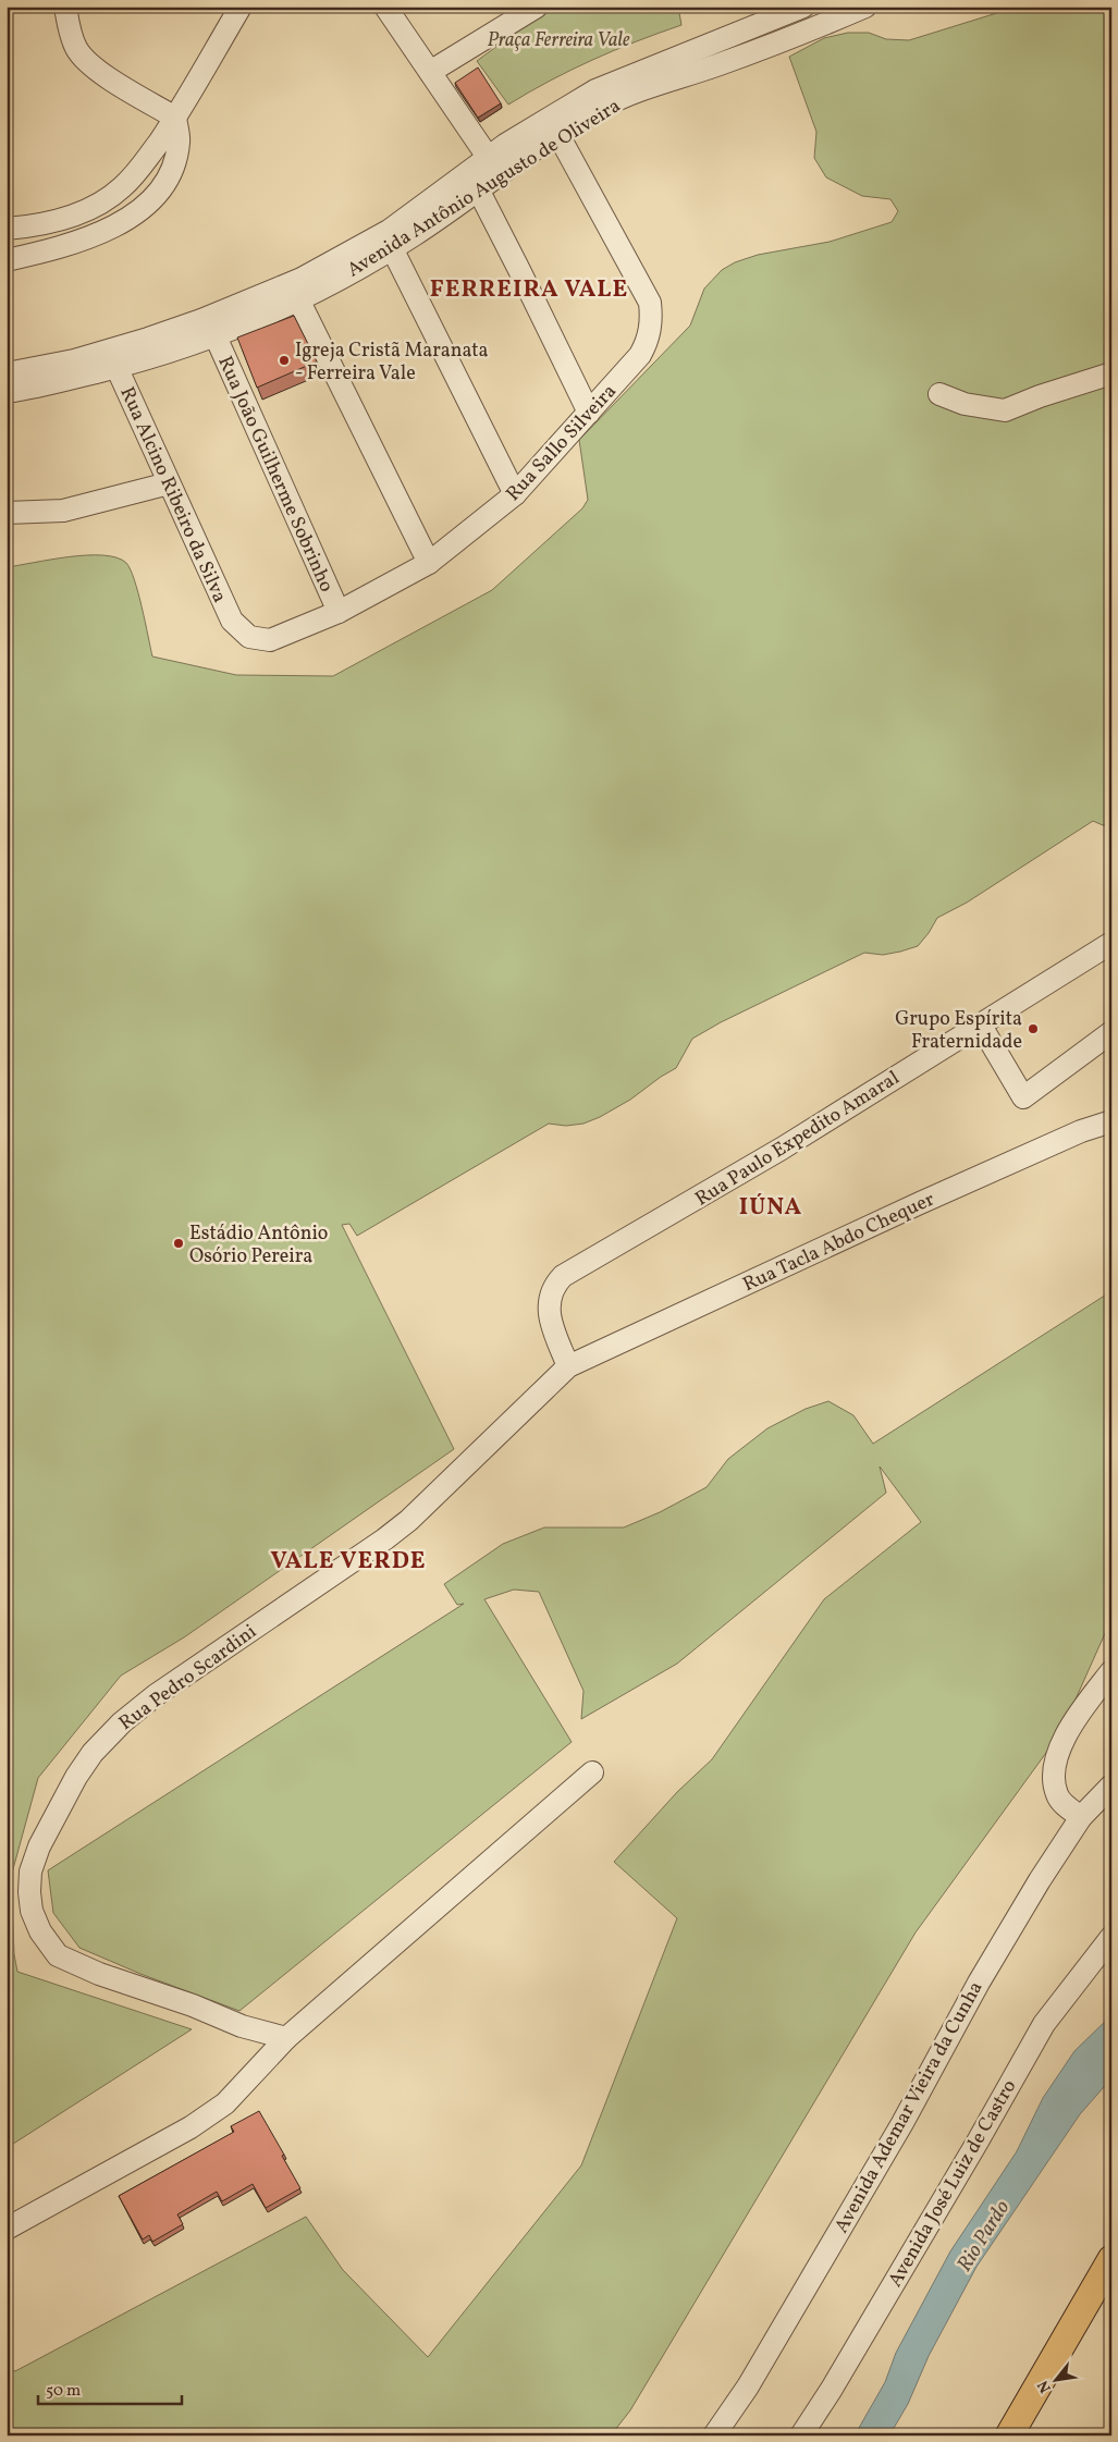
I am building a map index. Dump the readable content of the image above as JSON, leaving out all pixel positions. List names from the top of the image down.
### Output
{
  "streets": {
    "street": [
      "Avenida Antônio Augusto de Oliveira",
      "Rua Sallo Silveira",
      "Rua João Guilherme Sobrinho",
      "Rua Alcino Ribeiro da Silva",
      "Rua Paulo Expedito Amaral",
      "Rua Tacla Abdo Chequer",
      "Rua Pedro Scardini",
      "Avenida Ademar Vieira da Cunha",
      "Avenida José Luiz de Castro"
    ]
  },
  "crossings": [
    ["Avenida Antônio Augusto de Oliveira", "Rua Sallo Silveira"],
    ["Avenida Antônio Augusto de Oliveira", "Rua João Guilherme Sobrinho"],
    ["Avenida Antônio Augusto de Oliveira", "Rua Alcino Ribeiro da Silva"],
    ["Rua Sallo Silveira", "Rua João Guilherme Sobrinho"],
    ["Rua Sallo Silveira", "Rua Alcino Ribeiro da Silva"],
    ["Rua Paulo Expedito Amaral", "Rua Tacla Abdo Chequer"],
    ["Rua Paulo Expedito Amaral", "Rua Pedro Scardini"],
    ["Rua Tacla Abdo Chequer", "Rua Pedro Scardini"]
  ],
  "districts": ["FERREIRA VALE", "IÚNA", "VALE VERDE"],
  "water": ["Rio Pardo"],
  "parks": ["Praça Ferreira Vale"],
  "places": ["Igreja Cristã Maranata - Ferreira Vale", "Grupo Espírita Fraternidade", "Estádio Antônio Osório Pereira"],
  "scale_bar": "50 m",
  "north": "bottom left"
}
